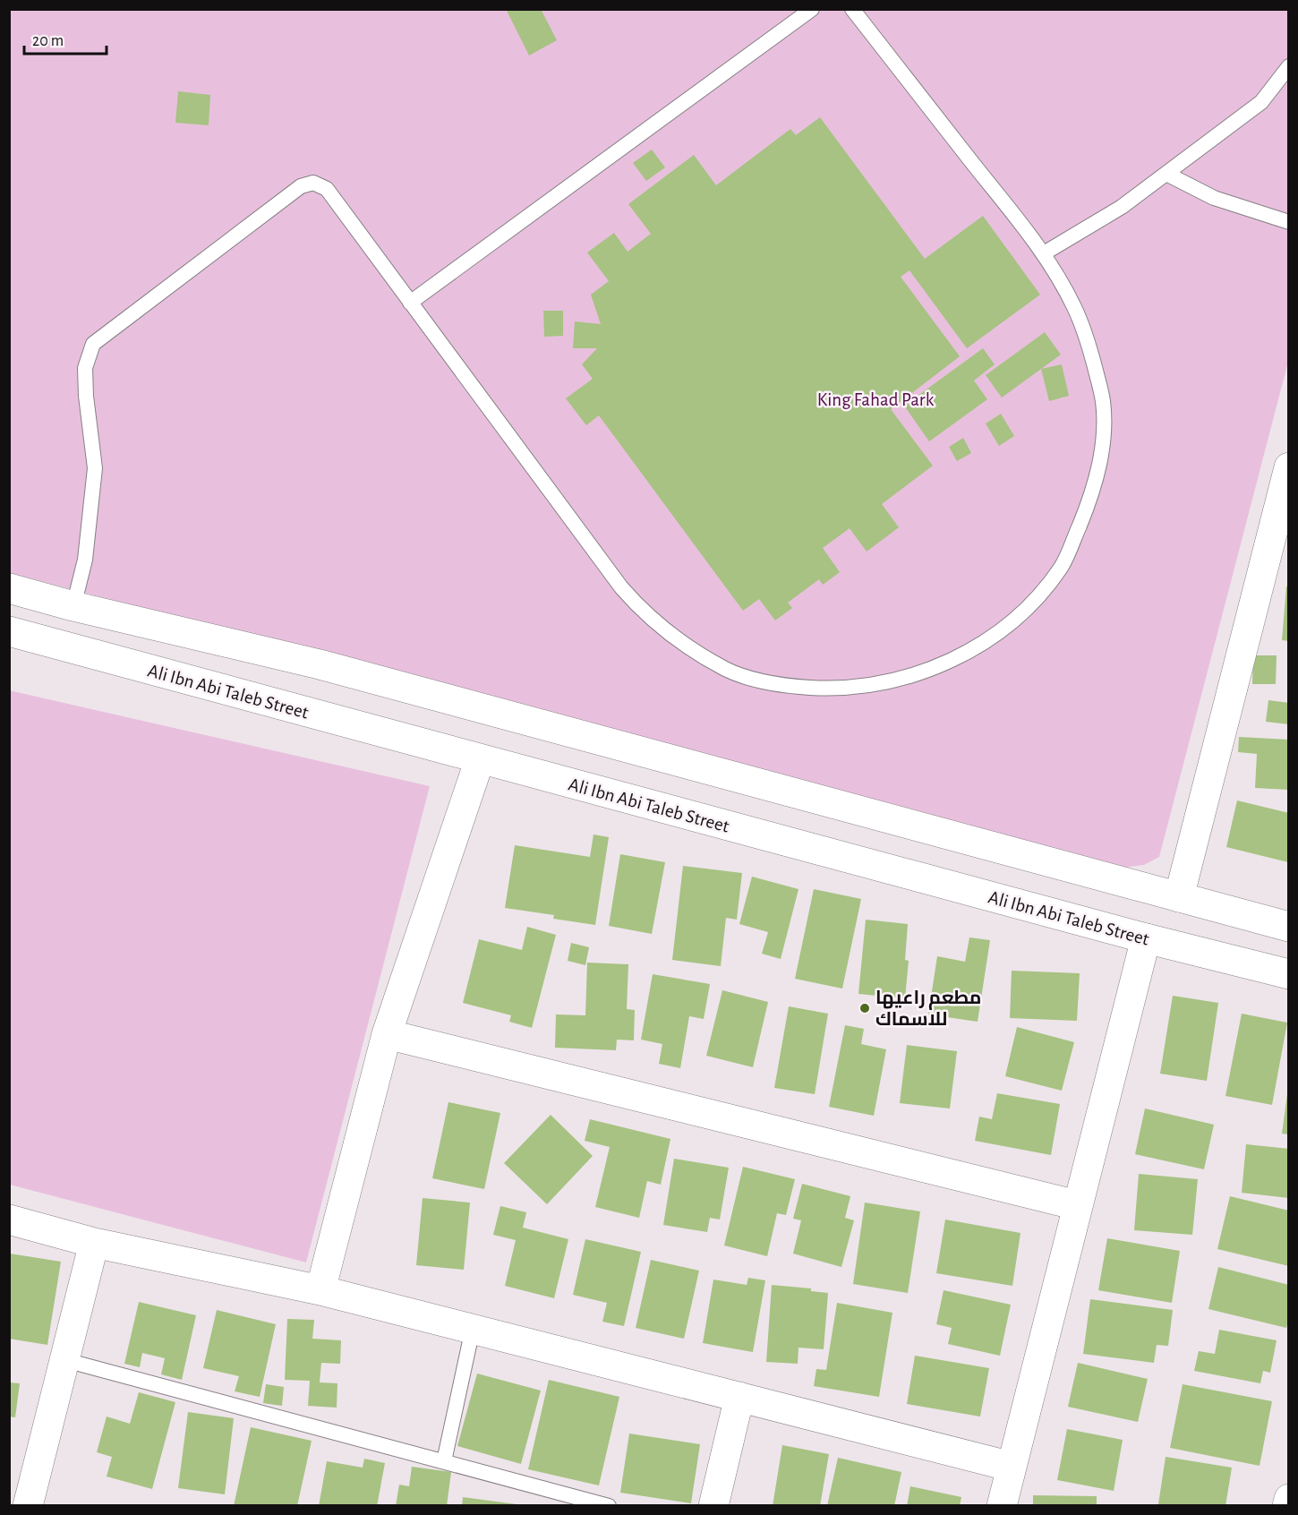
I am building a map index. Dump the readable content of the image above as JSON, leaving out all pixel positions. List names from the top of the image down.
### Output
{
  "streets": {
    "street": ["Ali Ibn Abi Taleb Street"]
  },
  "parks": ["King Fahad Park"],
  "places": ["مطعم راعيها للاسماك"],
  "scale_bar": "20 m"
}
